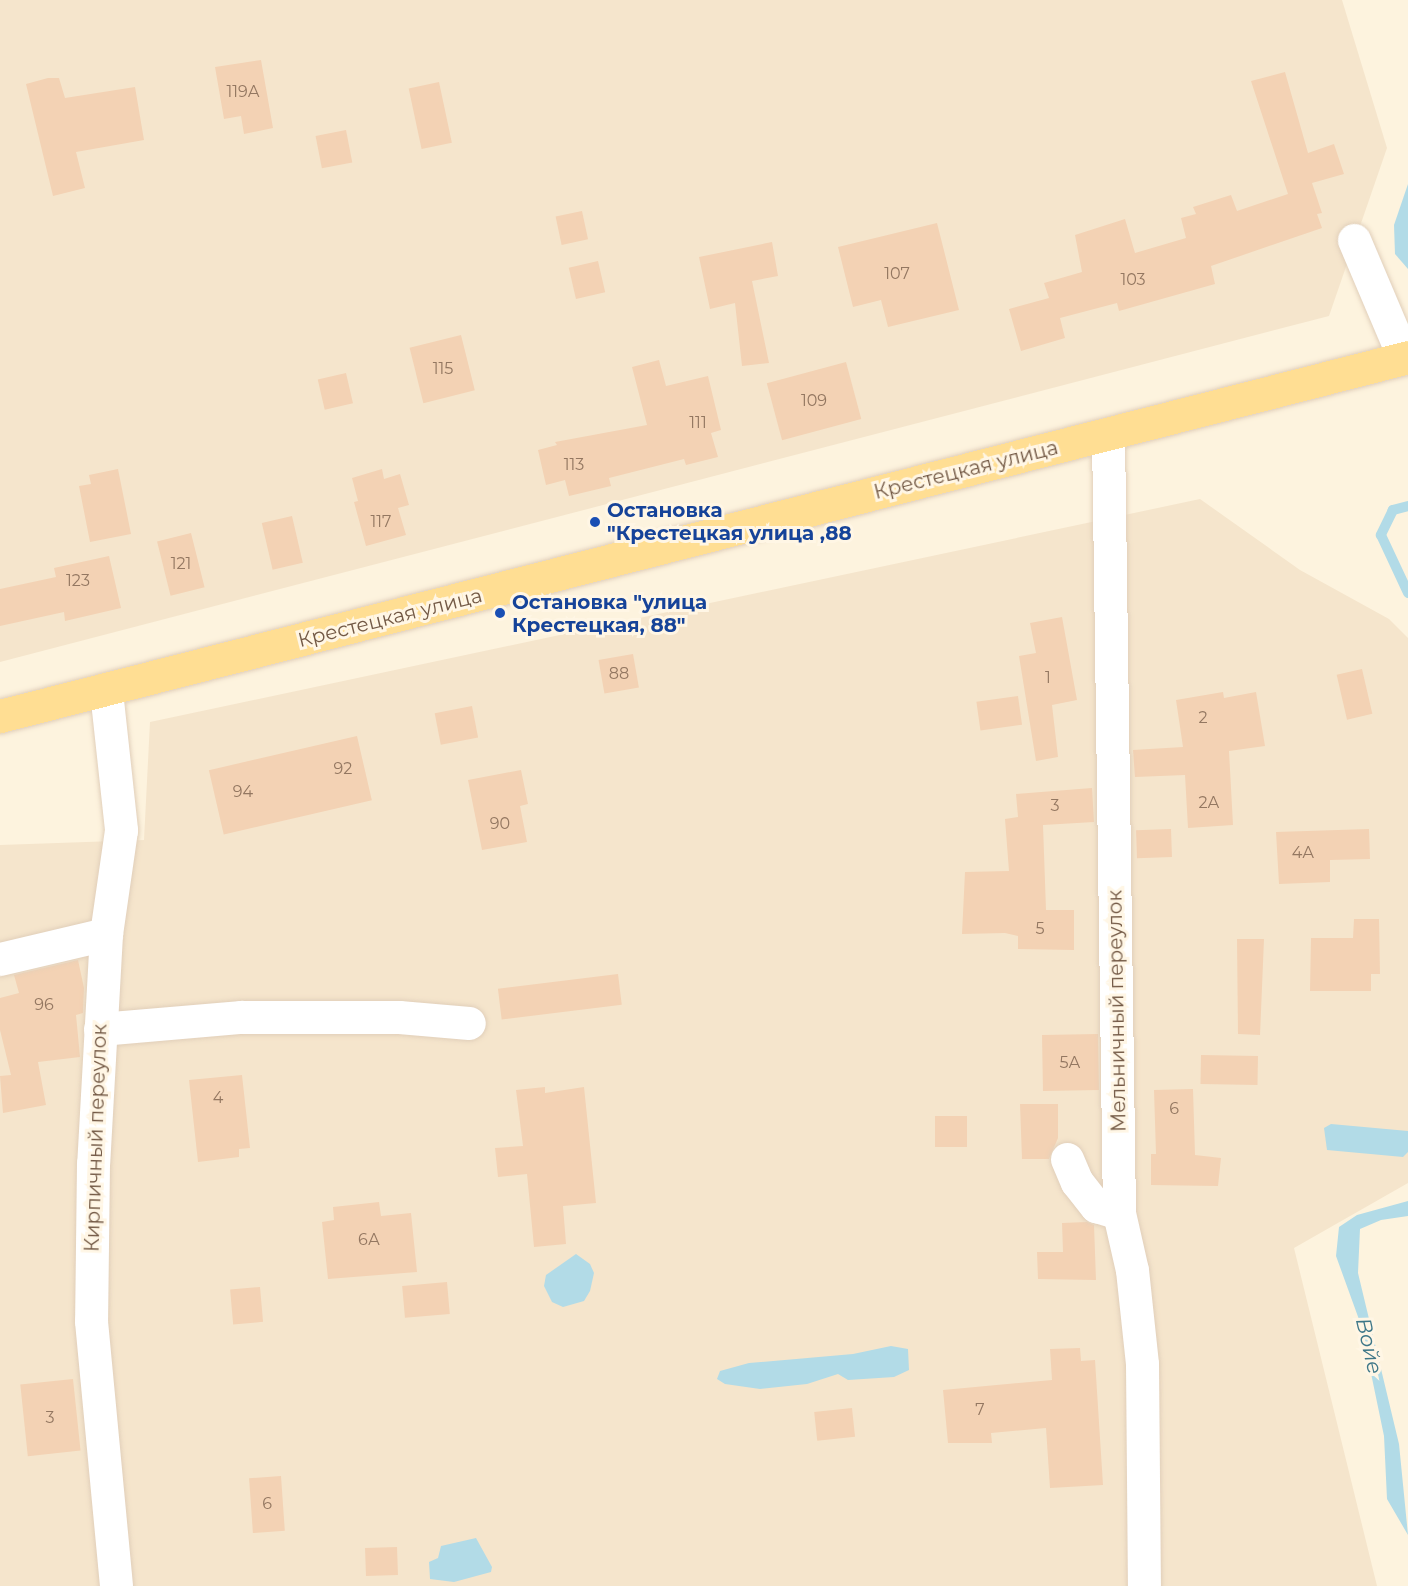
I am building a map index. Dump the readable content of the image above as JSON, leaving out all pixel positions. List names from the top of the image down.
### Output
{
  "streets": {
    "main road": ["Крестецкая улица"],
    "street": ["Мельничный переулок", "Кирпичный переулок"]
  },
  "crossings": [
    ["Крестецкая улица", "Мельничный переулок"],
    ["Крестецкая улица", "Кирпичный переулок"]
  ],
  "water": ["Войе"],
  "places": ["Остановка \"Крестецкая улица ,88", "Остановка \"улица Крестецкая, 88\""],
  "house_numbers": [
    "119А",
    "107",
    "103",
    "115",
    "109",
    "111",
    "113",
    "117",
    "121",
    "123",
    "88",
    "1",
    "2",
    "92",
    "94",
    "2А",
    "3",
    "90",
    "4А",
    "5",
    "96",
    "5А",
    "4",
    "6",
    "6А",
    "7",
    "3",
    "6"
  ]
}
